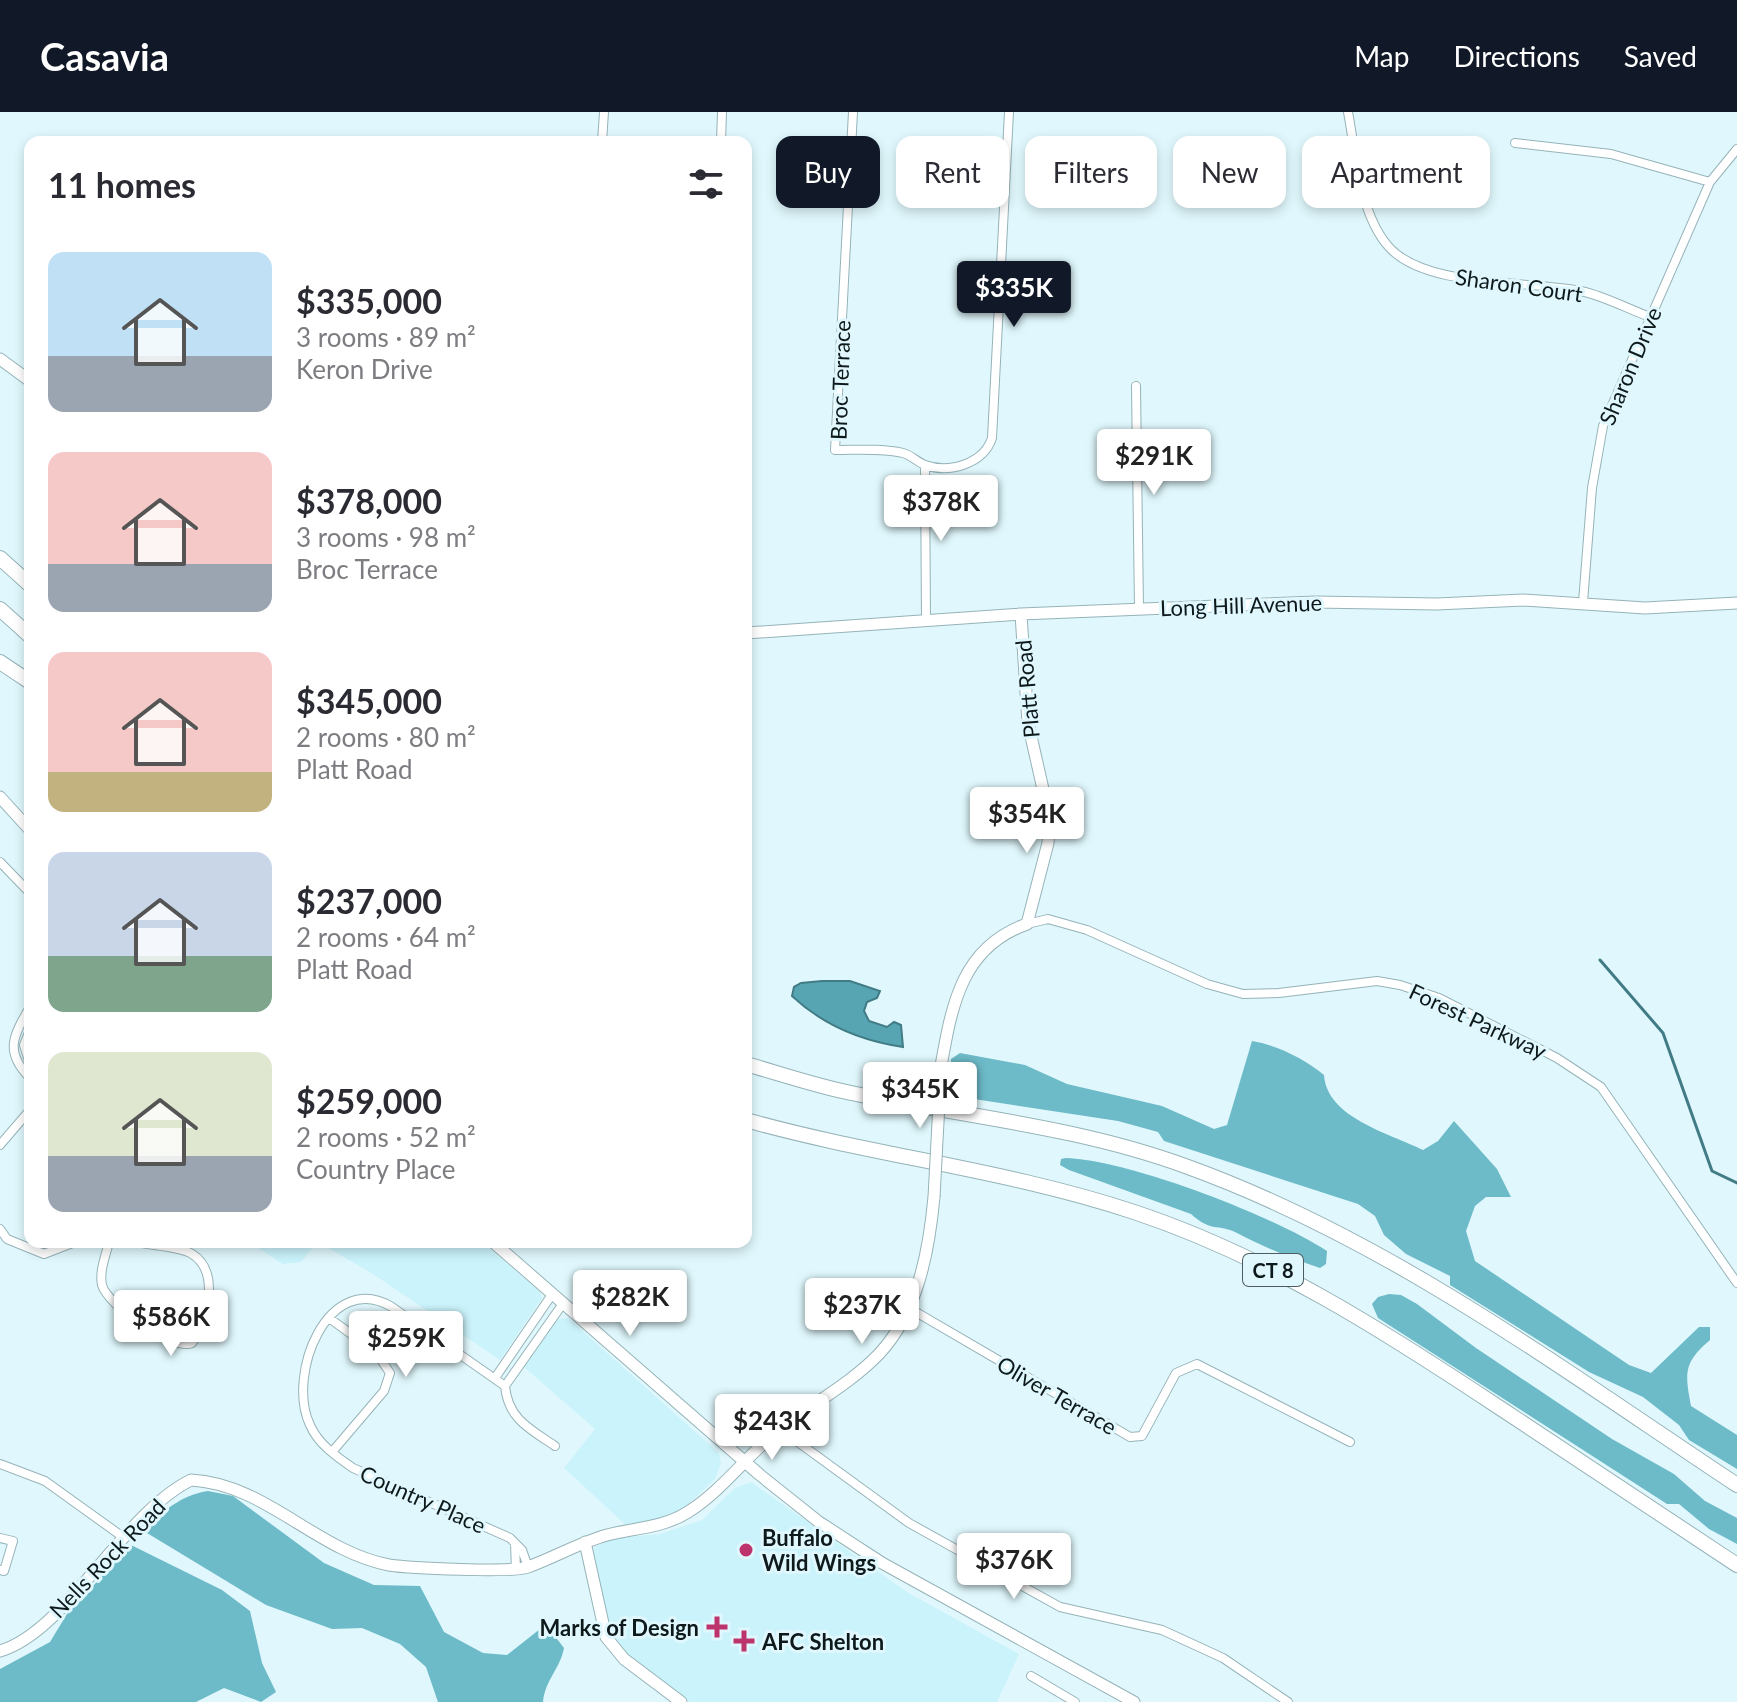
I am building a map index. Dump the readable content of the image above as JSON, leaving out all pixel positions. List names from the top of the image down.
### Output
{
  "streets": {
    "highway": ["CT 8"],
    "street": [
      "Sharon Court",
      "Sharon Drive",
      "Broc Terrace",
      "Long Hill Avenue",
      "Platt Road",
      "Forest Parkway",
      "Oliver Terrace",
      "Country Place",
      "Nells Rock Road"
    ]
  },
  "crossings": [
    ["Sharon Court", "Sharon Drive"],
    ["Sharon Drive", "Long Hill Avenue"],
    ["Long Hill Avenue", "Platt Road"],
    ["Platt Road", "Forest Parkway"],
    ["Country Place", "Nells Rock Road"]
  ],
  "places": {
    "other": ["Buffalo Wild Wings"],
    "health": ["Marks of Design", "AFC Shelton"]
  },
  "page": {
    "header": "Casavia",
    "nav": ["Map", "Directions", "Saved"],
    "chip": [
      "Buy",
      "Rent",
      "Filters",
      "New",
      "Apartment"
    ],
    "heading": "11 homes",
    "list": [
      {
        "name": "$335,000",
        "note": "3 rooms · 89 m² · Keron Drive"
      },
      {
        "name": "$378,000",
        "note": "3 rooms · 98 m² · Broc Terrace"
      },
      {
        "name": "$345,000",
        "note": "2 rooms · 80 m² · Platt Road"
      },
      {
        "name": "$237,000",
        "note": "2 rooms · 64 m² · Platt Road"
      },
      {
        "name": "$259,000",
        "note": "2 rooms · 52 m² · Country Place"
      }
    ],
    "price": [
      "$335K",
      "$291K",
      "$378K",
      "$354K",
      "$345K",
      "$282K",
      "$237K",
      "$586K",
      "$259K",
      "$243K",
      "$376K"
    ]
  }
}
